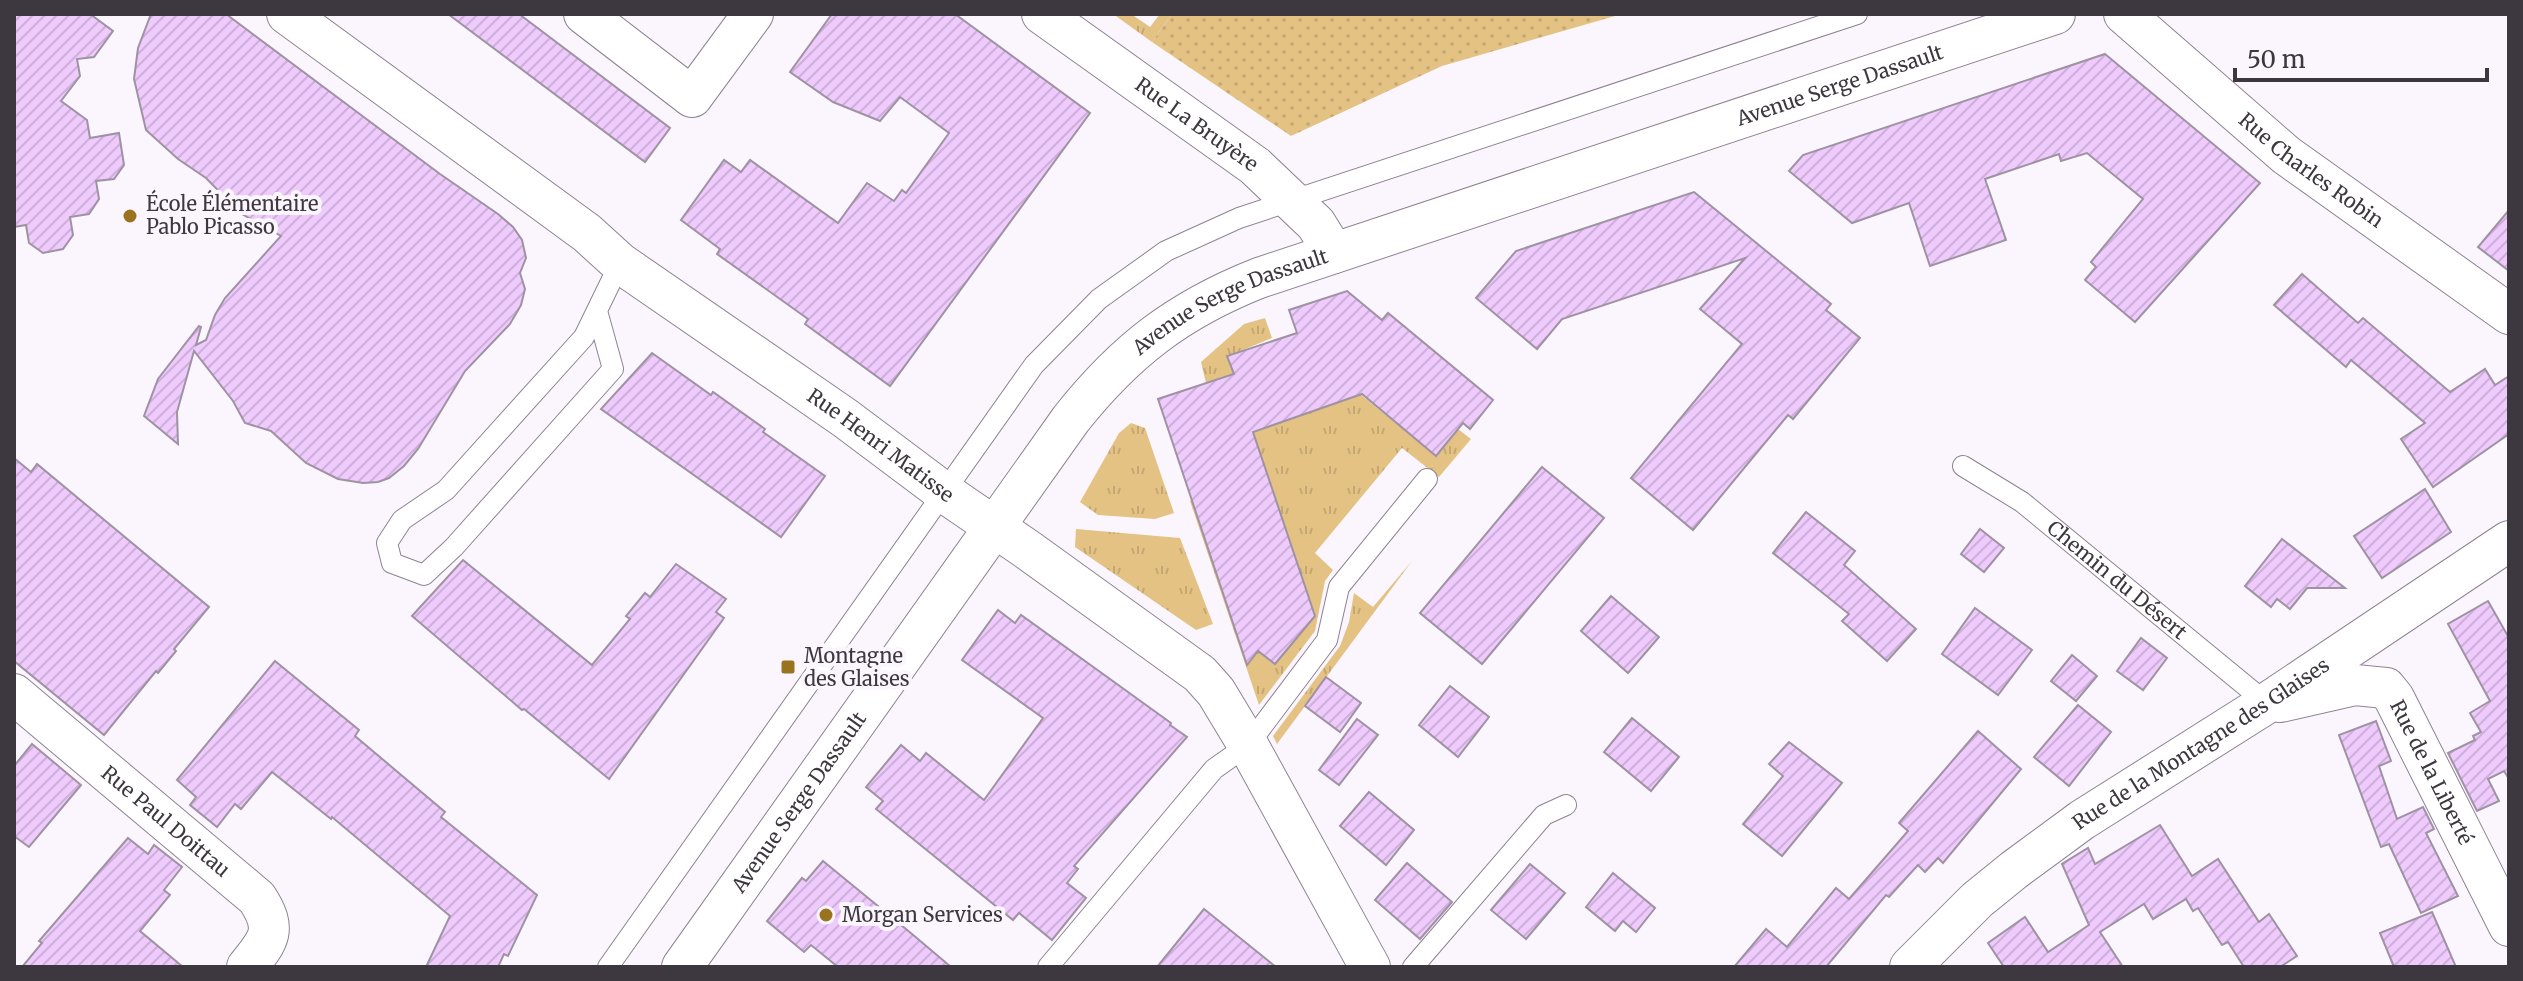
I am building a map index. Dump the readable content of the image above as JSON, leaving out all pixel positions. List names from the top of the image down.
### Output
{
  "streets": {
    "street": [
      "Avenue Serge Dassault",
      "Rue La Bruyère",
      "Rue Charles Robin",
      "Rue Henri Matisse",
      "Rue de la Montagne des Glaises",
      "Rue de la Liberté",
      "Rue Paul Doittau"
    ],
    "lane": ["Chemin du Désert"]
  },
  "crossings": [
    ["Avenue Serge Dassault", "Rue La Bruyère"],
    ["Avenue Serge Dassault", "Rue Henri Matisse"],
    ["Chemin du Désert", "Rue de la Montagne des Glaises"],
    ["Chemin du Désert", "Rue de la Liberté"],
    ["Rue de la Montagne des Glaises", "Rue de la Liberté"]
  ],
  "places": {
    "other": ["École Élémentaire Pablo Picasso", "Morgan Services"],
    "transit": ["Montagne des Glaises"]
  },
  "scale_bar": "50 m"
}
